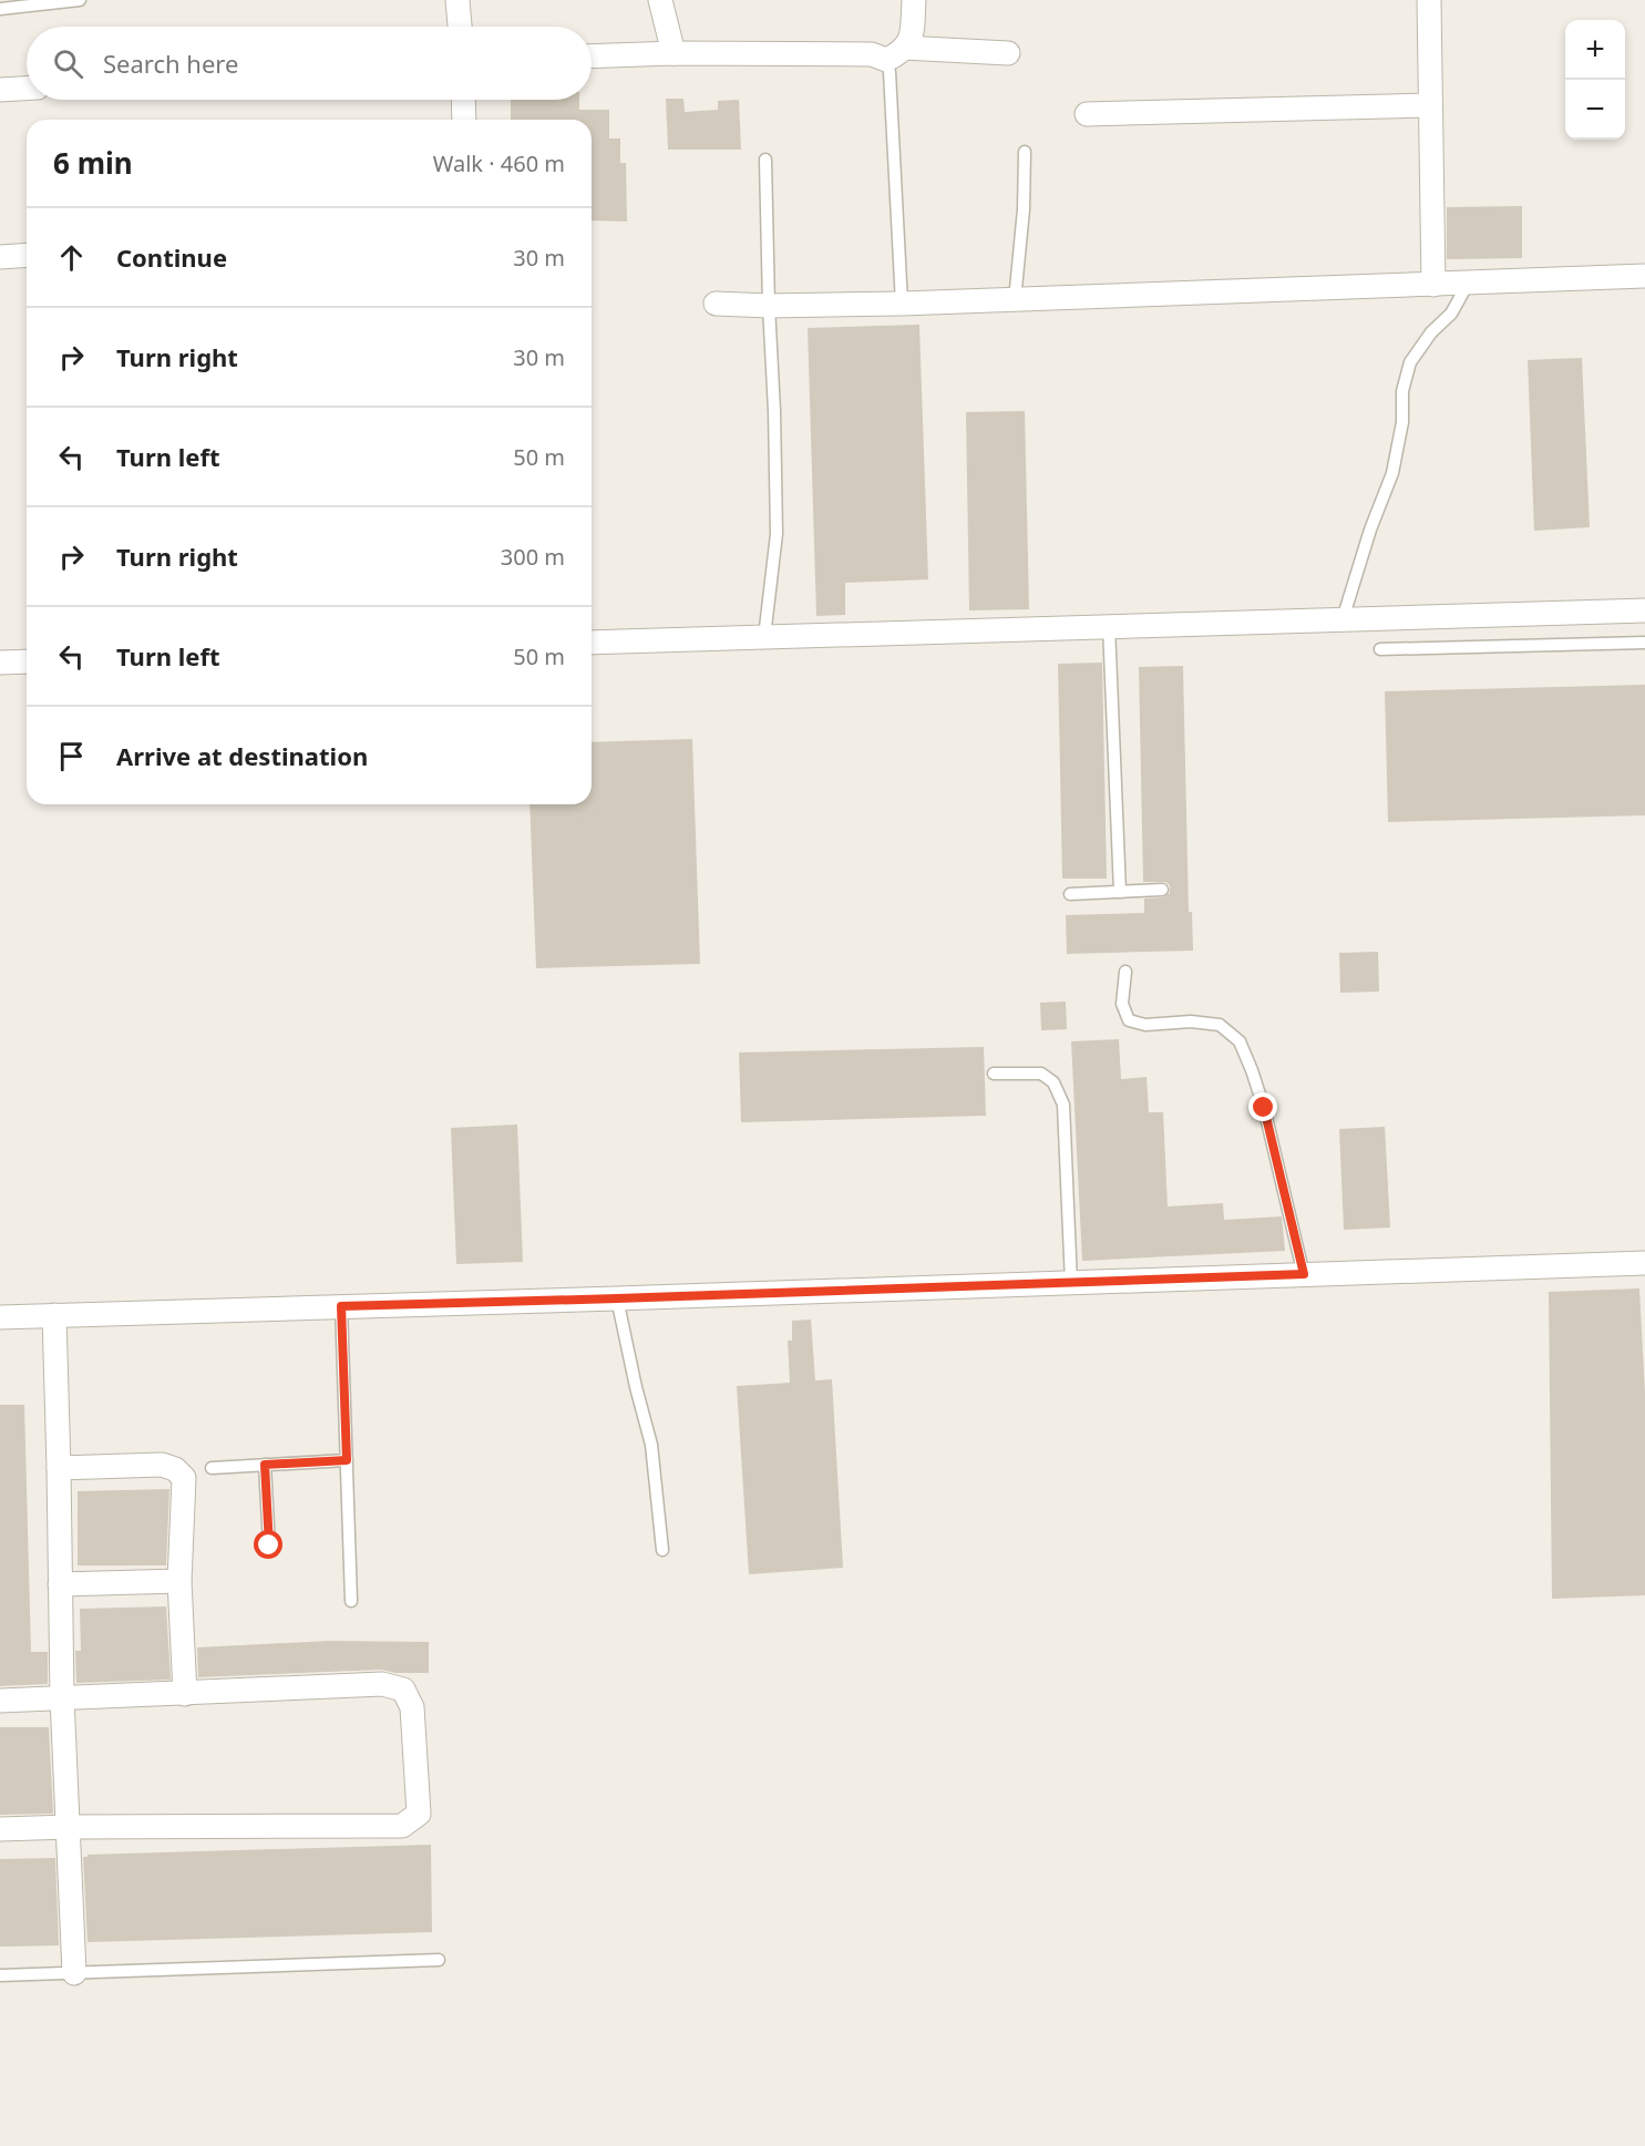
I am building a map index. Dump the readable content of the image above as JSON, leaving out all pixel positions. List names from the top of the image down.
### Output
{
  "page": {
    "map_buttons": ["+", "−"],
    "search": "Search here",
    "heading": ["6 min", "Walk · 460 m"],
    "list": [
      ["Continue", "30 m"],
      ["Turn right", "30 m"],
      ["Turn left", "50 m"],
      ["Turn right", "300 m"],
      ["Turn left", "50 m"],
      "Arrive at destination"
    ]
  }
}
